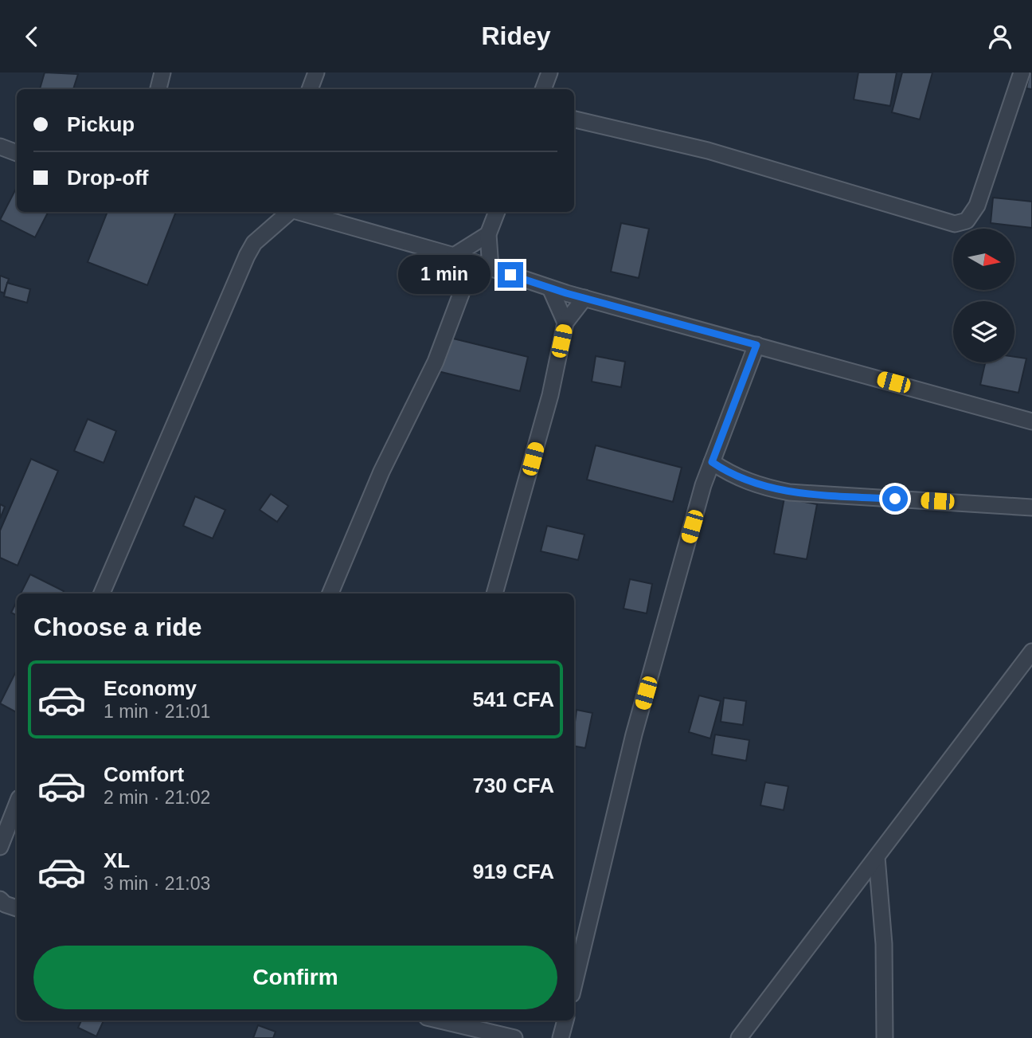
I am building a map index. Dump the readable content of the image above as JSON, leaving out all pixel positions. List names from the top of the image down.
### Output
{
  "north": "right",
  "page": {
    "header": "Ridey",
    "banner": ["Pickup", "Drop-off"],
    "bubble": "1 min",
    "heading": "Choose a ride",
    "list": [
      {
        "name": "Economy",
        "note": "1 min · 21:01",
        "value": "541 CFA"
      },
      {
        "name": "Comfort",
        "note": "2 min · 21:02",
        "value": "730 CFA"
      },
      {
        "name": "XL",
        "note": "3 min · 21:03",
        "value": "919 CFA"
      }
    ],
    "buttons": "Confirm"
  }
}
